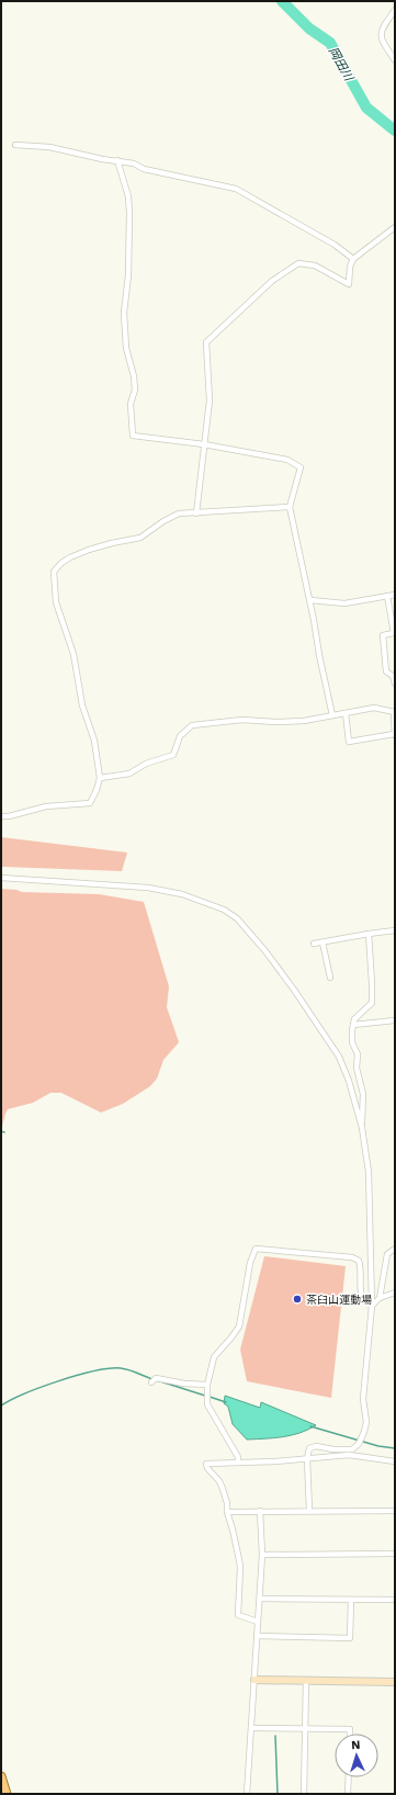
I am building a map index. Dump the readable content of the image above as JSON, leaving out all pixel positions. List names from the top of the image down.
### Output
{
  "water": ["岡田川"],
  "places": ["茶臼山運動場"],
  "north": "top"
}
